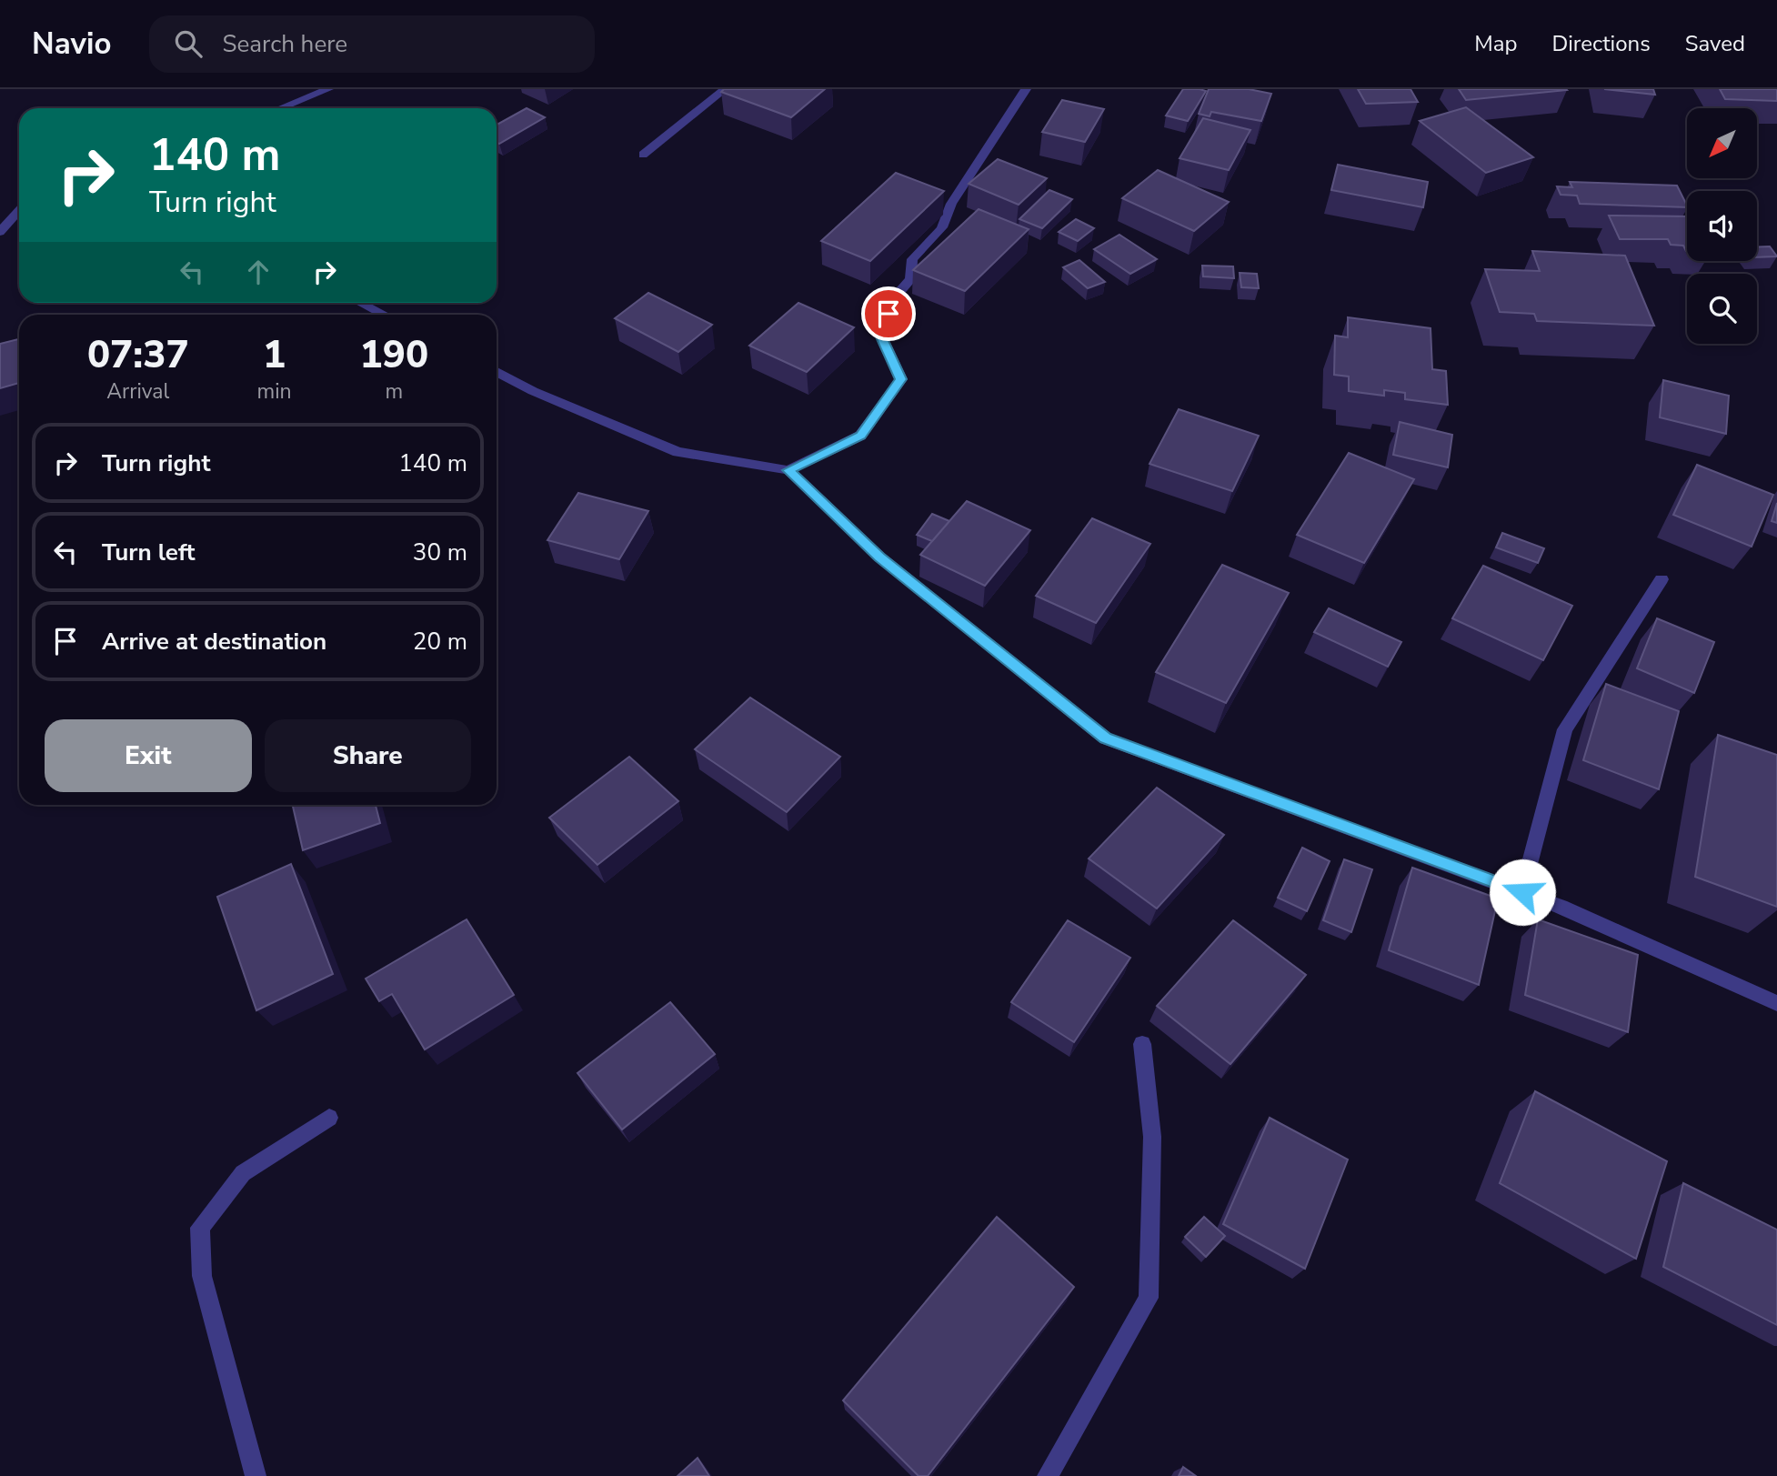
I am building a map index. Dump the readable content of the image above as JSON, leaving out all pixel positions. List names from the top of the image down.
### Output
{
  "north": "bottom left",
  "page": {
    "header": "Navio",
    "search": "Search here",
    "nav": ["Map", "Directions", "Saved"],
    "turn": ["140 m", "Turn right"],
    "eta": [
      "07:37",
      "Arrival",
      "1",
      "min",
      "190",
      "m"
    ],
    "list": [
      {
        "name": "Turn right",
        "value": "140 m"
      },
      {
        "name": "Turn left",
        "value": "30 m"
      },
      {
        "name": "Arrive at destination",
        "value": "20 m"
      }
    ],
    "buttons": ["Exit", "Share"]
  }
}
